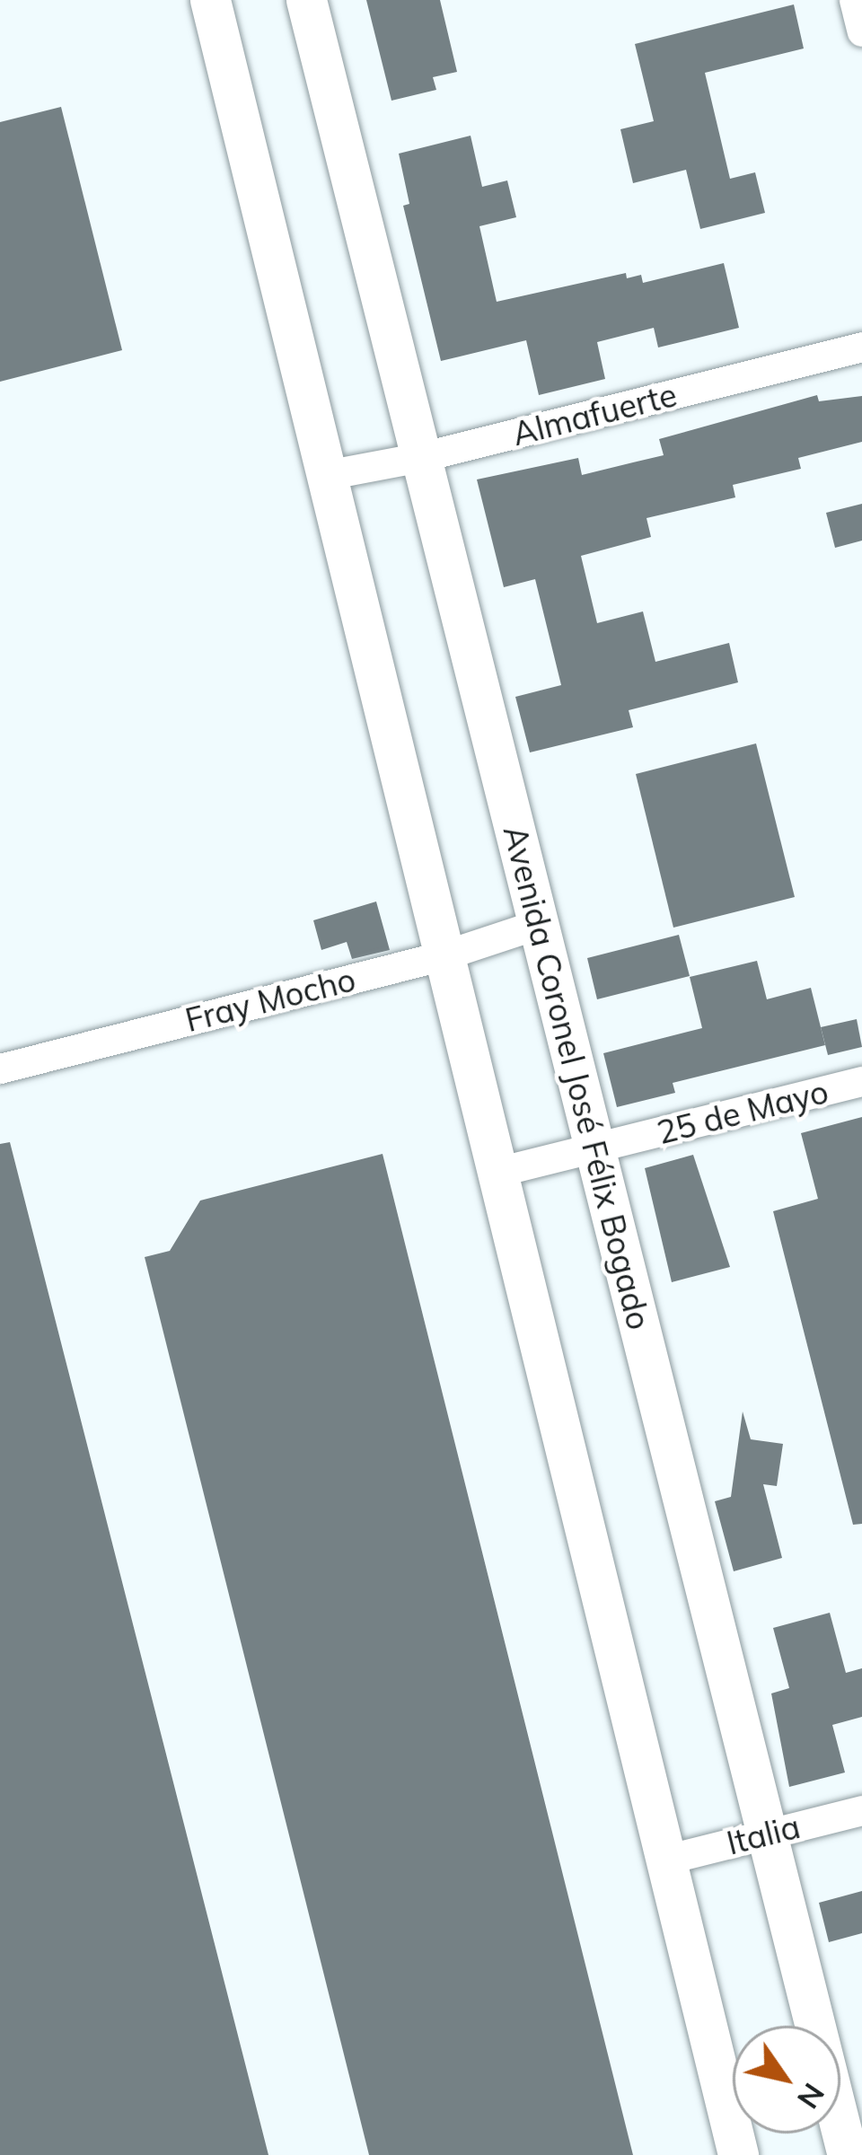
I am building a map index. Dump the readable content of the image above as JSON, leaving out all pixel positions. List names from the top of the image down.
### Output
{
  "streets": {
    "main road": ["Avenida Coronel José Félix Bogado"],
    "street": [
      "Almafuerte",
      "Fray Mocho",
      "25 de Mayo",
      "Italia"
    ]
  },
  "crossings": [
    ["Almafuerte", "Avenida Coronel José Félix Bogado"],
    ["Fray Mocho", "Avenida Coronel José Félix Bogado"],
    ["Avenida Coronel José Félix Bogado", "25 de Mayo"],
    ["Avenida Coronel José Félix Bogado", "Italia"]
  ],
  "north": "bottom right"
}
